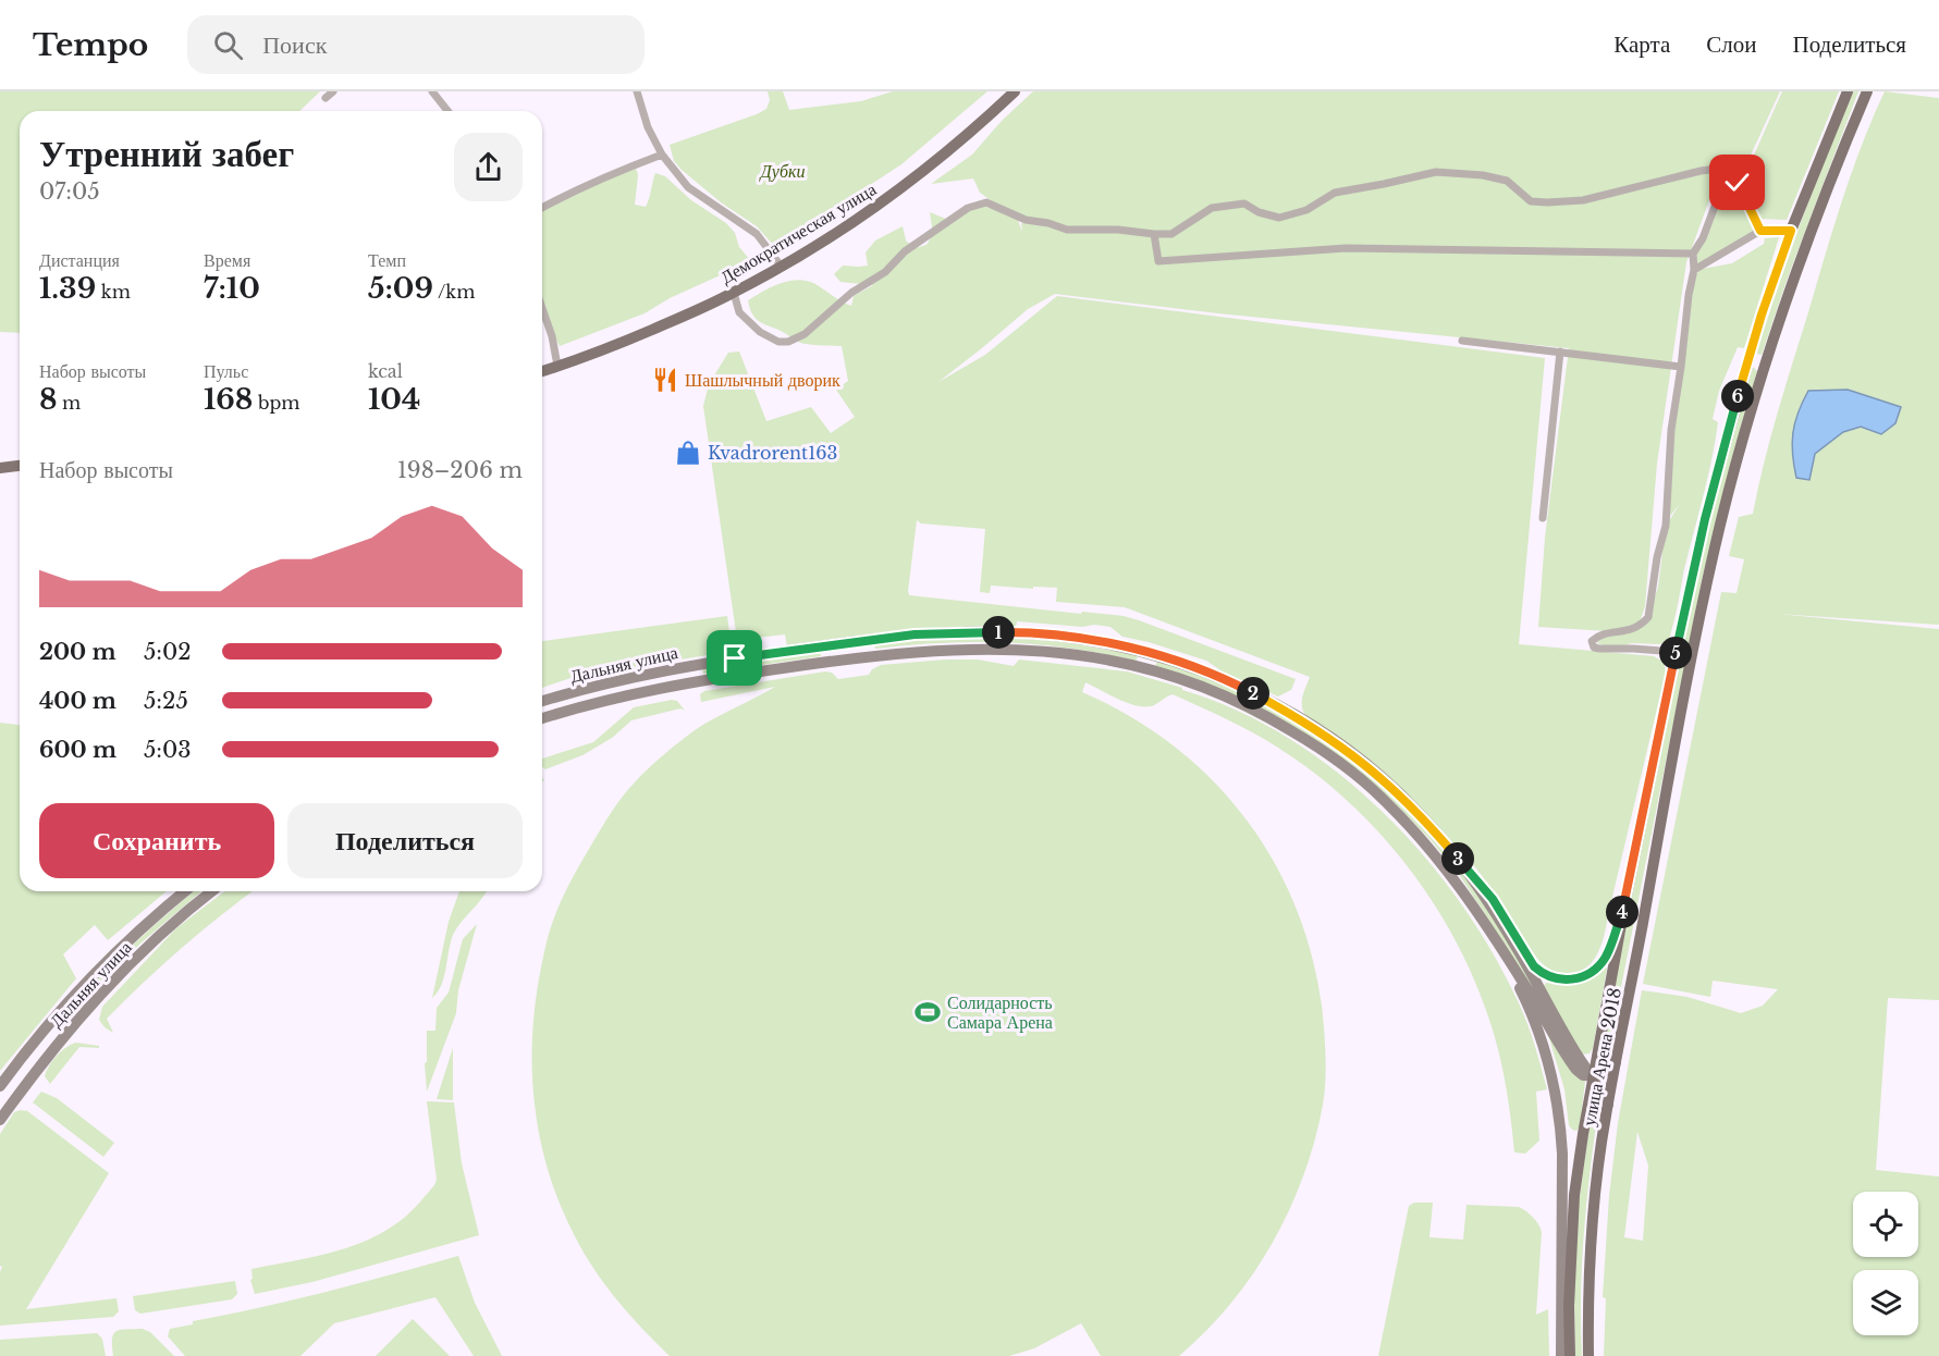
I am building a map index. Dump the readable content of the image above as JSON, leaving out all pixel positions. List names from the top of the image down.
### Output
{
  "streets": {
    "main road": ["Демократическая улица", "Дальняя улица", "улица Арена 2018"]
  },
  "crossings": [
    ["Дальняя улица", "улица Арена 2018"]
  ],
  "parks": ["Дубки"],
  "places": {
    "restaurant": ["Шашлычный дворик"],
    "shop": ["Kvadrorent163"],
    "sports": ["Солидарность Самара Арена"]
  },
  "page": {
    "header": "Tempo",
    "search": "Поиск",
    "nav": ["Карта", "Слои", "Поделиться"],
    "heading": ["Утренний забег", "07:05"],
    "stats": [
      ["Дистанция", "1.39 km"],
      ["Время", "7:10"],
      ["Темп", "5:09 /km"],
      ["Набор высоты", "8 m"],
      ["Пульс", "168 bpm"],
      ["kcal", "104"]
    ],
    "pins": [
      "6",
      "1",
      "5",
      "2",
      "3",
      "4"
    ],
    "chart": ["Набор высоты", "198–206 m"],
    "list": [
      {
        "name": "200 m",
        "note": "5:02"
      },
      {
        "name": "400 m",
        "note": "5:25"
      },
      {
        "name": "600 m",
        "note": "5:03"
      }
    ],
    "buttons": ["Сохранить", "Поделиться"]
  }
}
